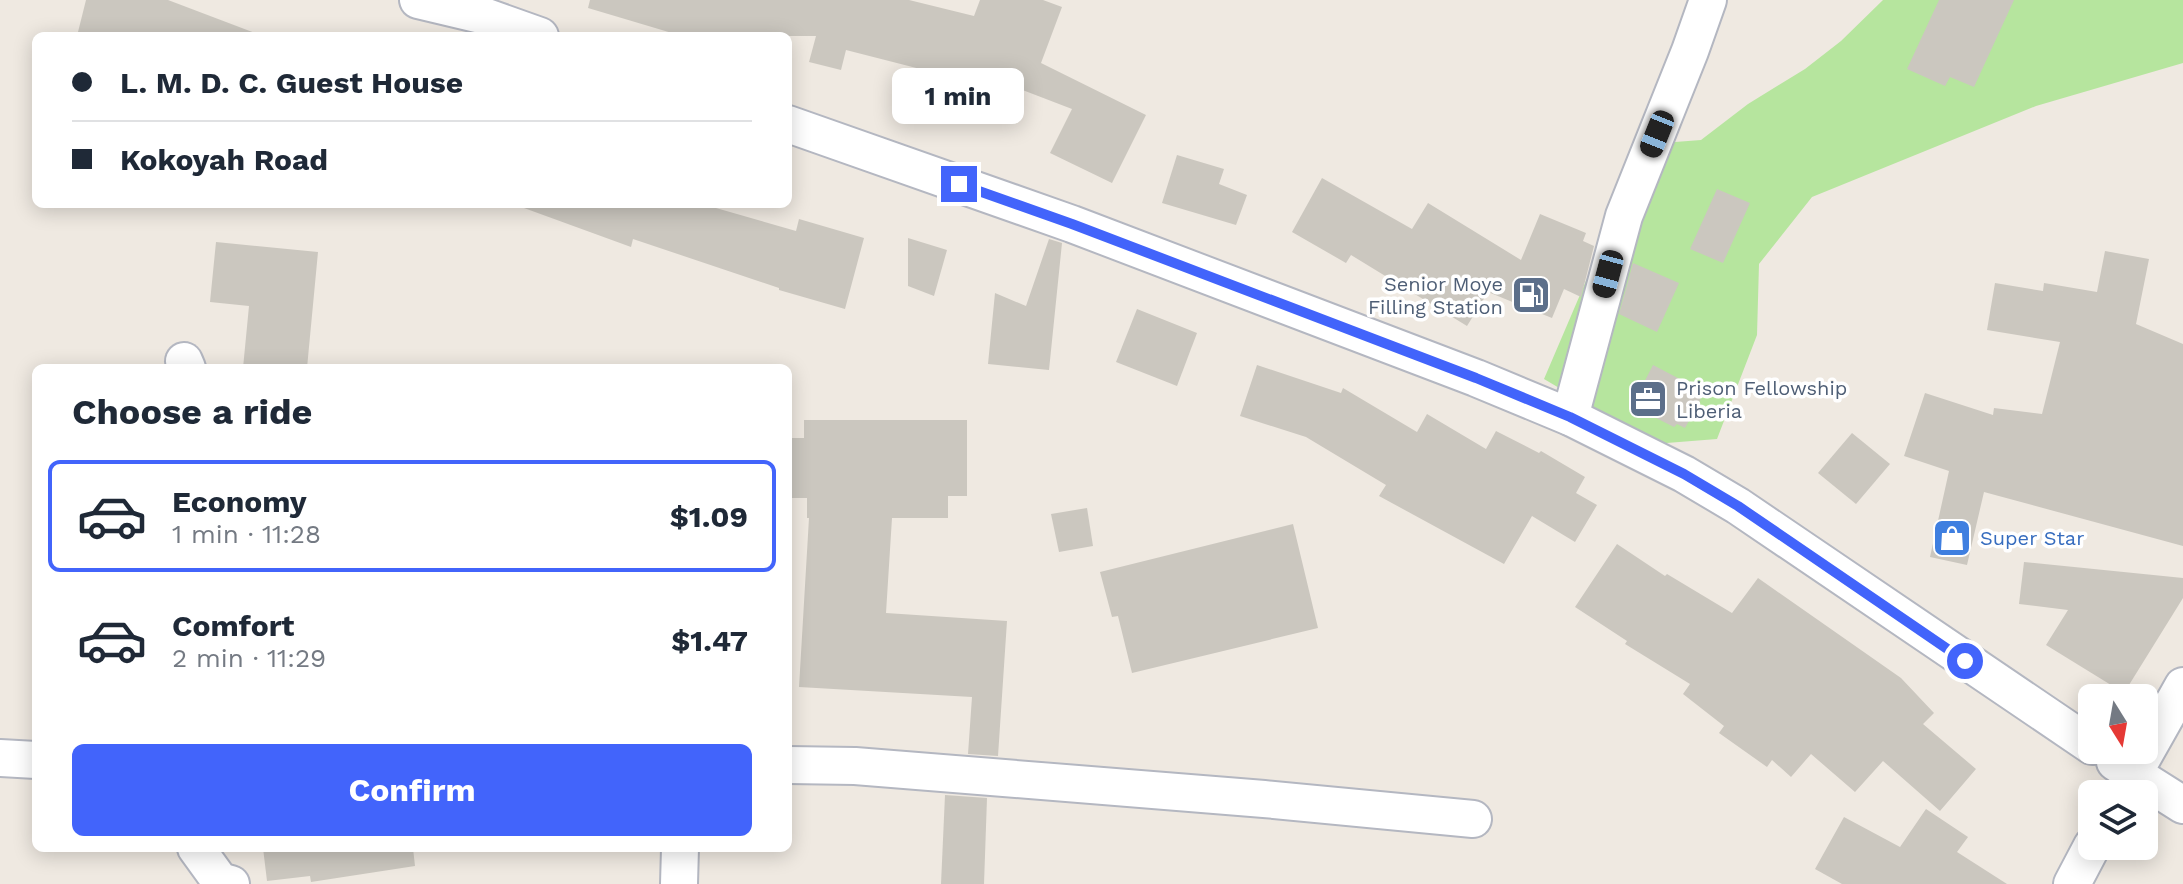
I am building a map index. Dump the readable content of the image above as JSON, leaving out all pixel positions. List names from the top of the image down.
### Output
{
  "places": {
    "fuel station": ["Senior Moye Filling Station"],
    "office": ["Prison Fellowship Liberia"],
    "shop": ["Super Star"]
  },
  "north": "bottom",
  "page": {
    "banner": ["L. M. D. C. Guest House", "Kokoyah Road"],
    "bubble": "1 min",
    "heading": "Choose a ride",
    "list": [
      {
        "name": "Economy",
        "note": "1 min · 11:28",
        "value": "$1.09"
      },
      {
        "name": "Comfort",
        "note": "2 min · 11:29",
        "value": "$1.47"
      }
    ],
    "buttons": "Confirm"
  }
}
